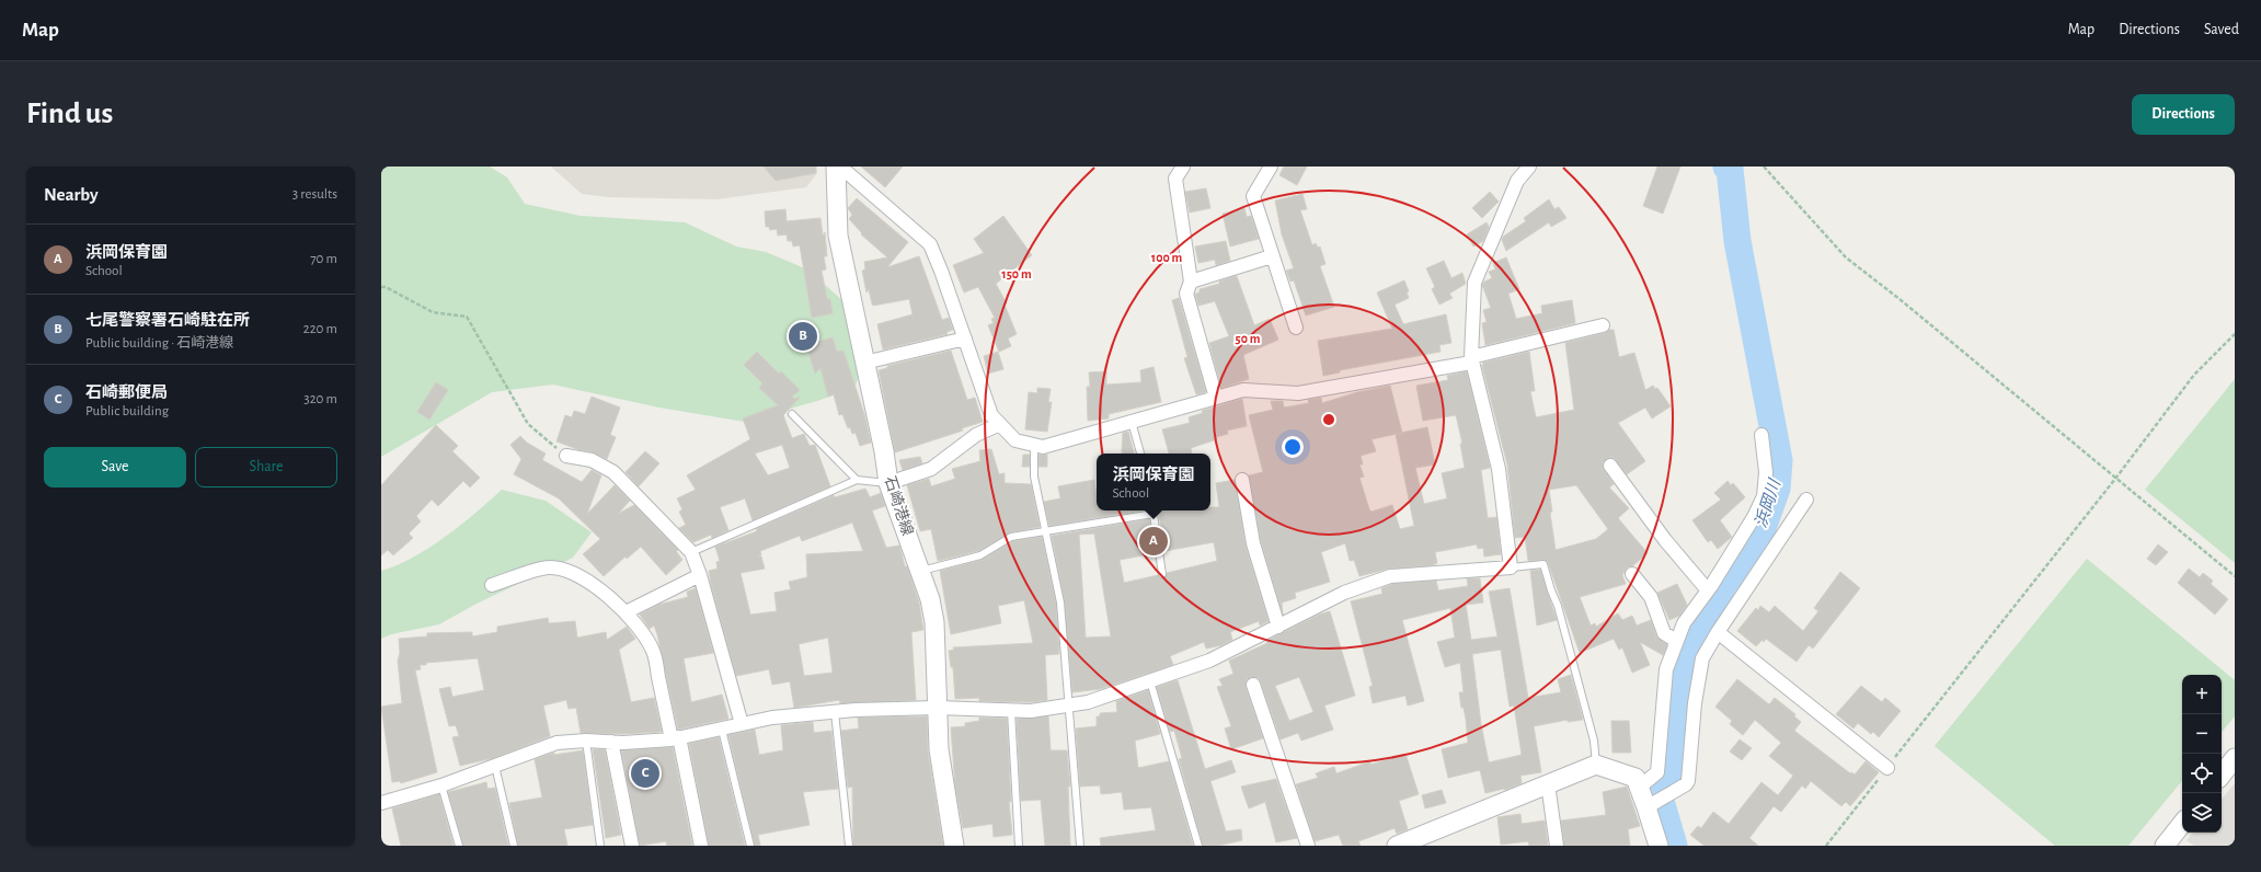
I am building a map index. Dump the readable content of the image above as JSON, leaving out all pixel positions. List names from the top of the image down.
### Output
{
  "streets": {
    "main road": ["石崎港線"]
  },
  "water": ["浜岡川"],
  "page": {
    "header": "Map",
    "nav": ["Map", "Directions", "Saved"],
    "buttons": [
      "Directions",
      ["Save", "Share"]
    ],
    "title": "Find us",
    "heading": ["Nearby", "3 results"],
    "list": [
      {
        "mark": "A",
        "name": "浜岡保育園",
        "note": "School",
        "value": "70 m"
      },
      {
        "mark": "B",
        "name": "七尾警察署石崎駐在所",
        "note": "Public building · 石崎港線",
        "value": "220 m"
      },
      {
        "mark": "C",
        "name": "石崎郵便局",
        "note": "Public building",
        "value": "320 m"
      }
    ],
    "pins": ["B", "A", "C"],
    "popup": ["浜岡保育園", "School"],
    "map_buttons": ["+", "−"]
  },
  "rings": ["100 m", "150 m", "50 m"]
}
